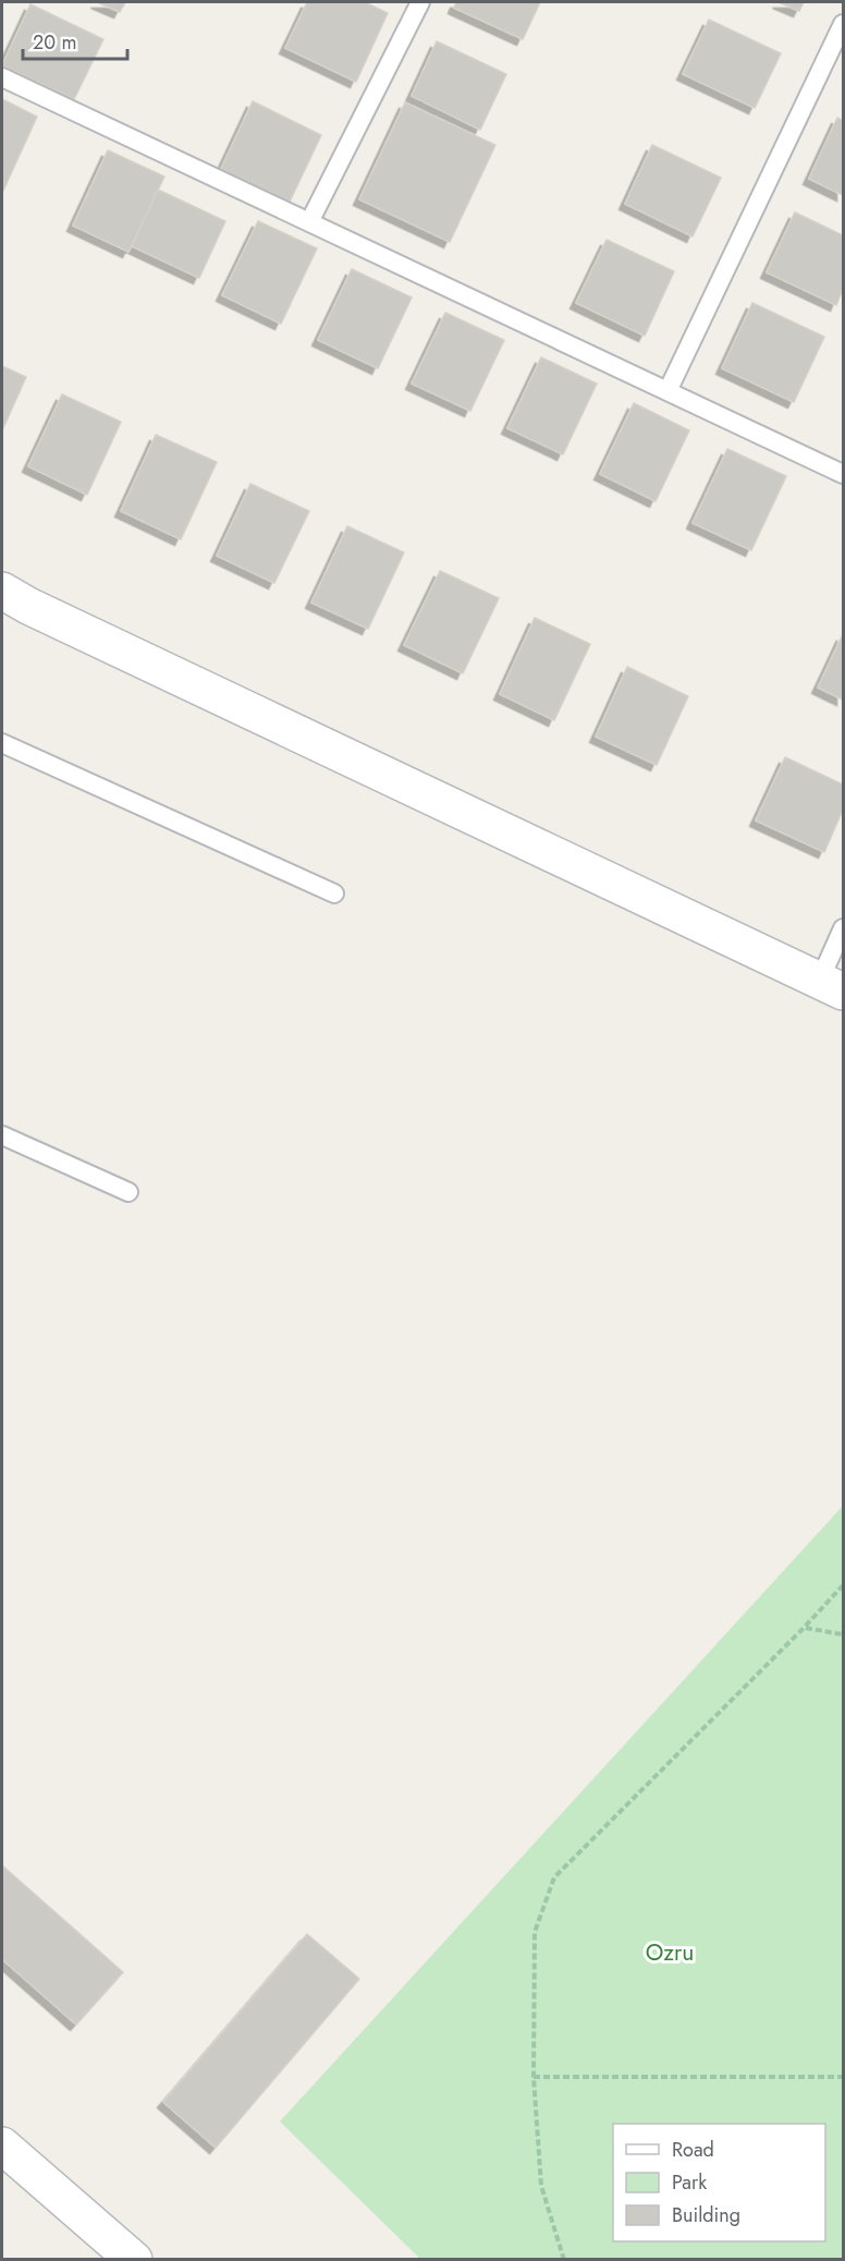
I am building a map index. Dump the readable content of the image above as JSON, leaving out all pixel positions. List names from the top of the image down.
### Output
{
  "parks": ["Ozru"],
  "legend": ["Road", "Park", "Building"],
  "scale_bar": "20 m"
}
